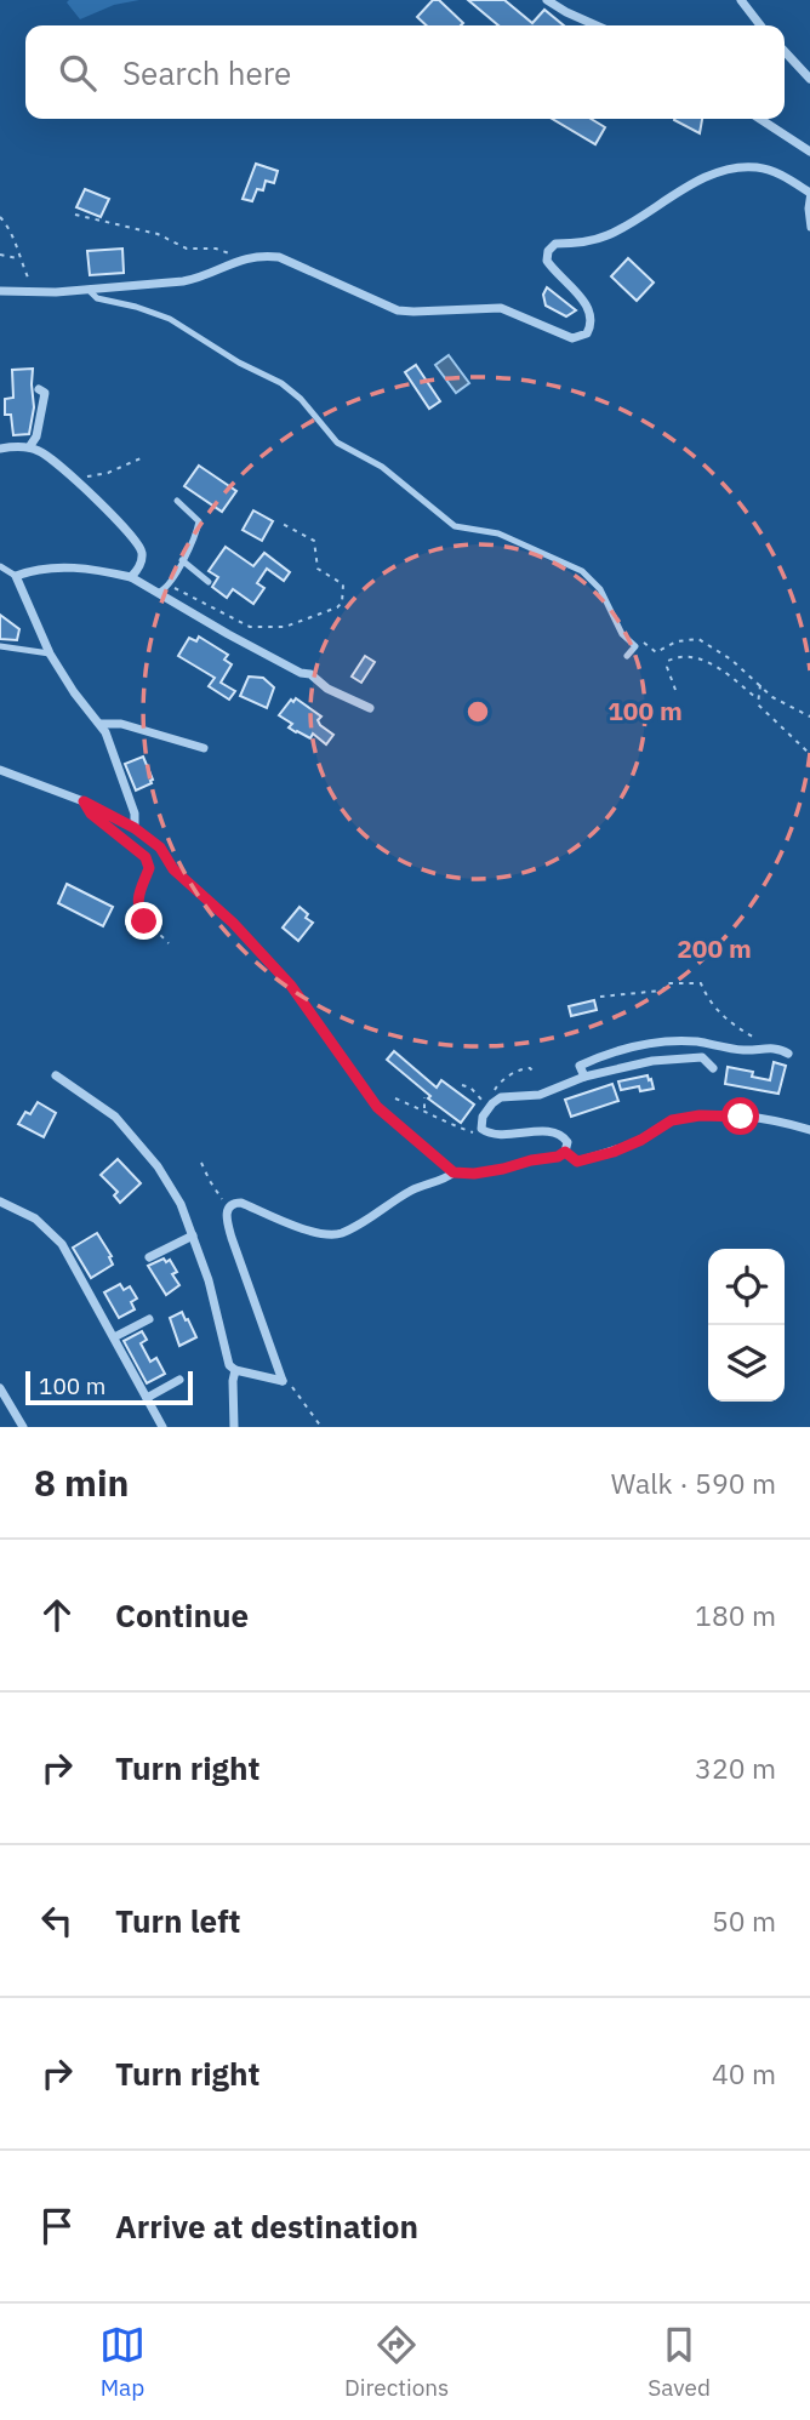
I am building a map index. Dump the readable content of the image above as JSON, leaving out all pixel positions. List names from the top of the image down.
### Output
{
  "scale_bar": "100 m",
  "page": {
    "search": "Search here",
    "scale": "100 m",
    "heading": ["8 min", "Walk · 590 m"],
    "list": [
      ["Continue", "180 m"],
      ["Turn right", "320 m"],
      ["Turn left", "50 m"],
      ["Turn right", "40 m"],
      "Arrive at destination"
    ],
    "nav": ["Map", "Directions", "Saved"]
  },
  "rings": ["100 m", "200 m"]
}
